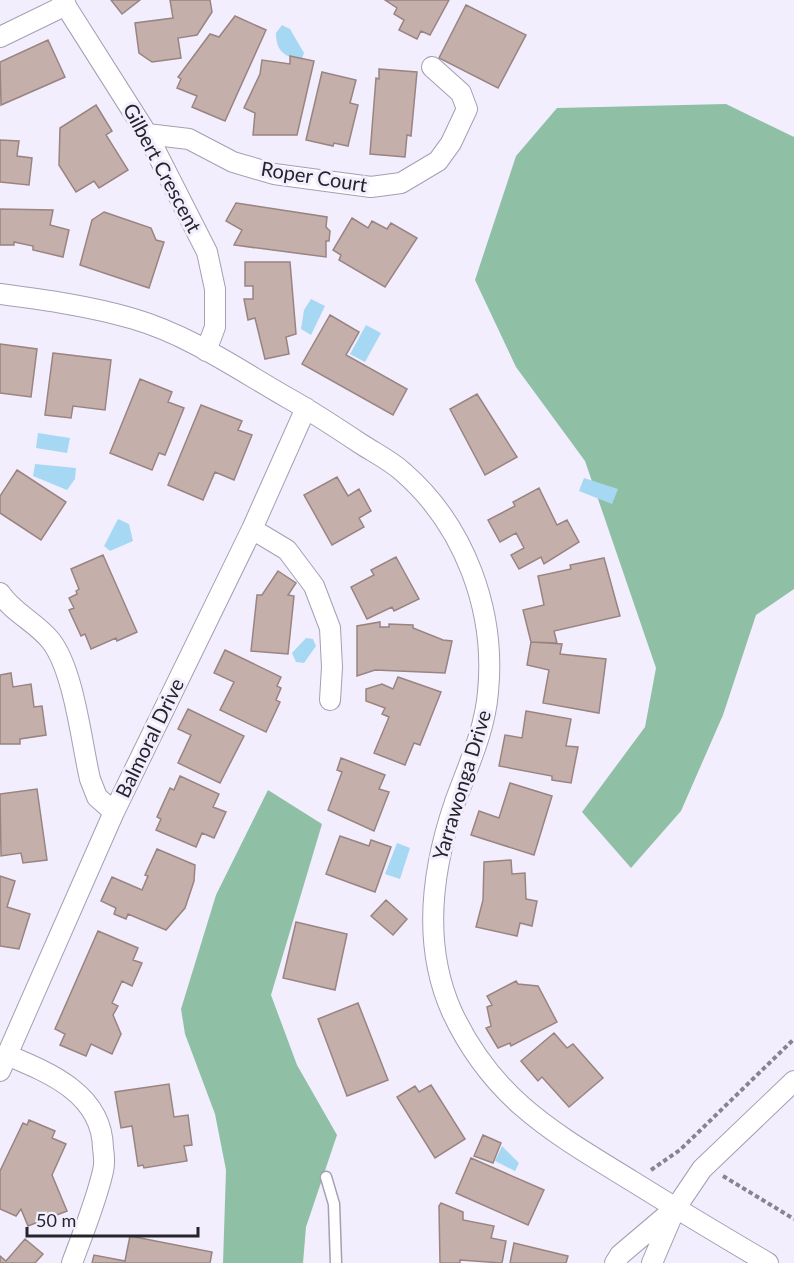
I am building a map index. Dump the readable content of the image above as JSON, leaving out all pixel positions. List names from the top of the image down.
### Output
{
  "streets": {
    "street": [
      "Gilbert Crescent",
      "Roper Court",
      "Balmoral Drive",
      "Yarrawonga Drive"
    ]
  },
  "crossings": [
    ["Gilbert Crescent", "Roper Court"],
    ["Gilbert Crescent", "Yarrawonga Drive"],
    ["Balmoral Drive", "Yarrawonga Drive"]
  ],
  "scale_bar": "50 m"
}
